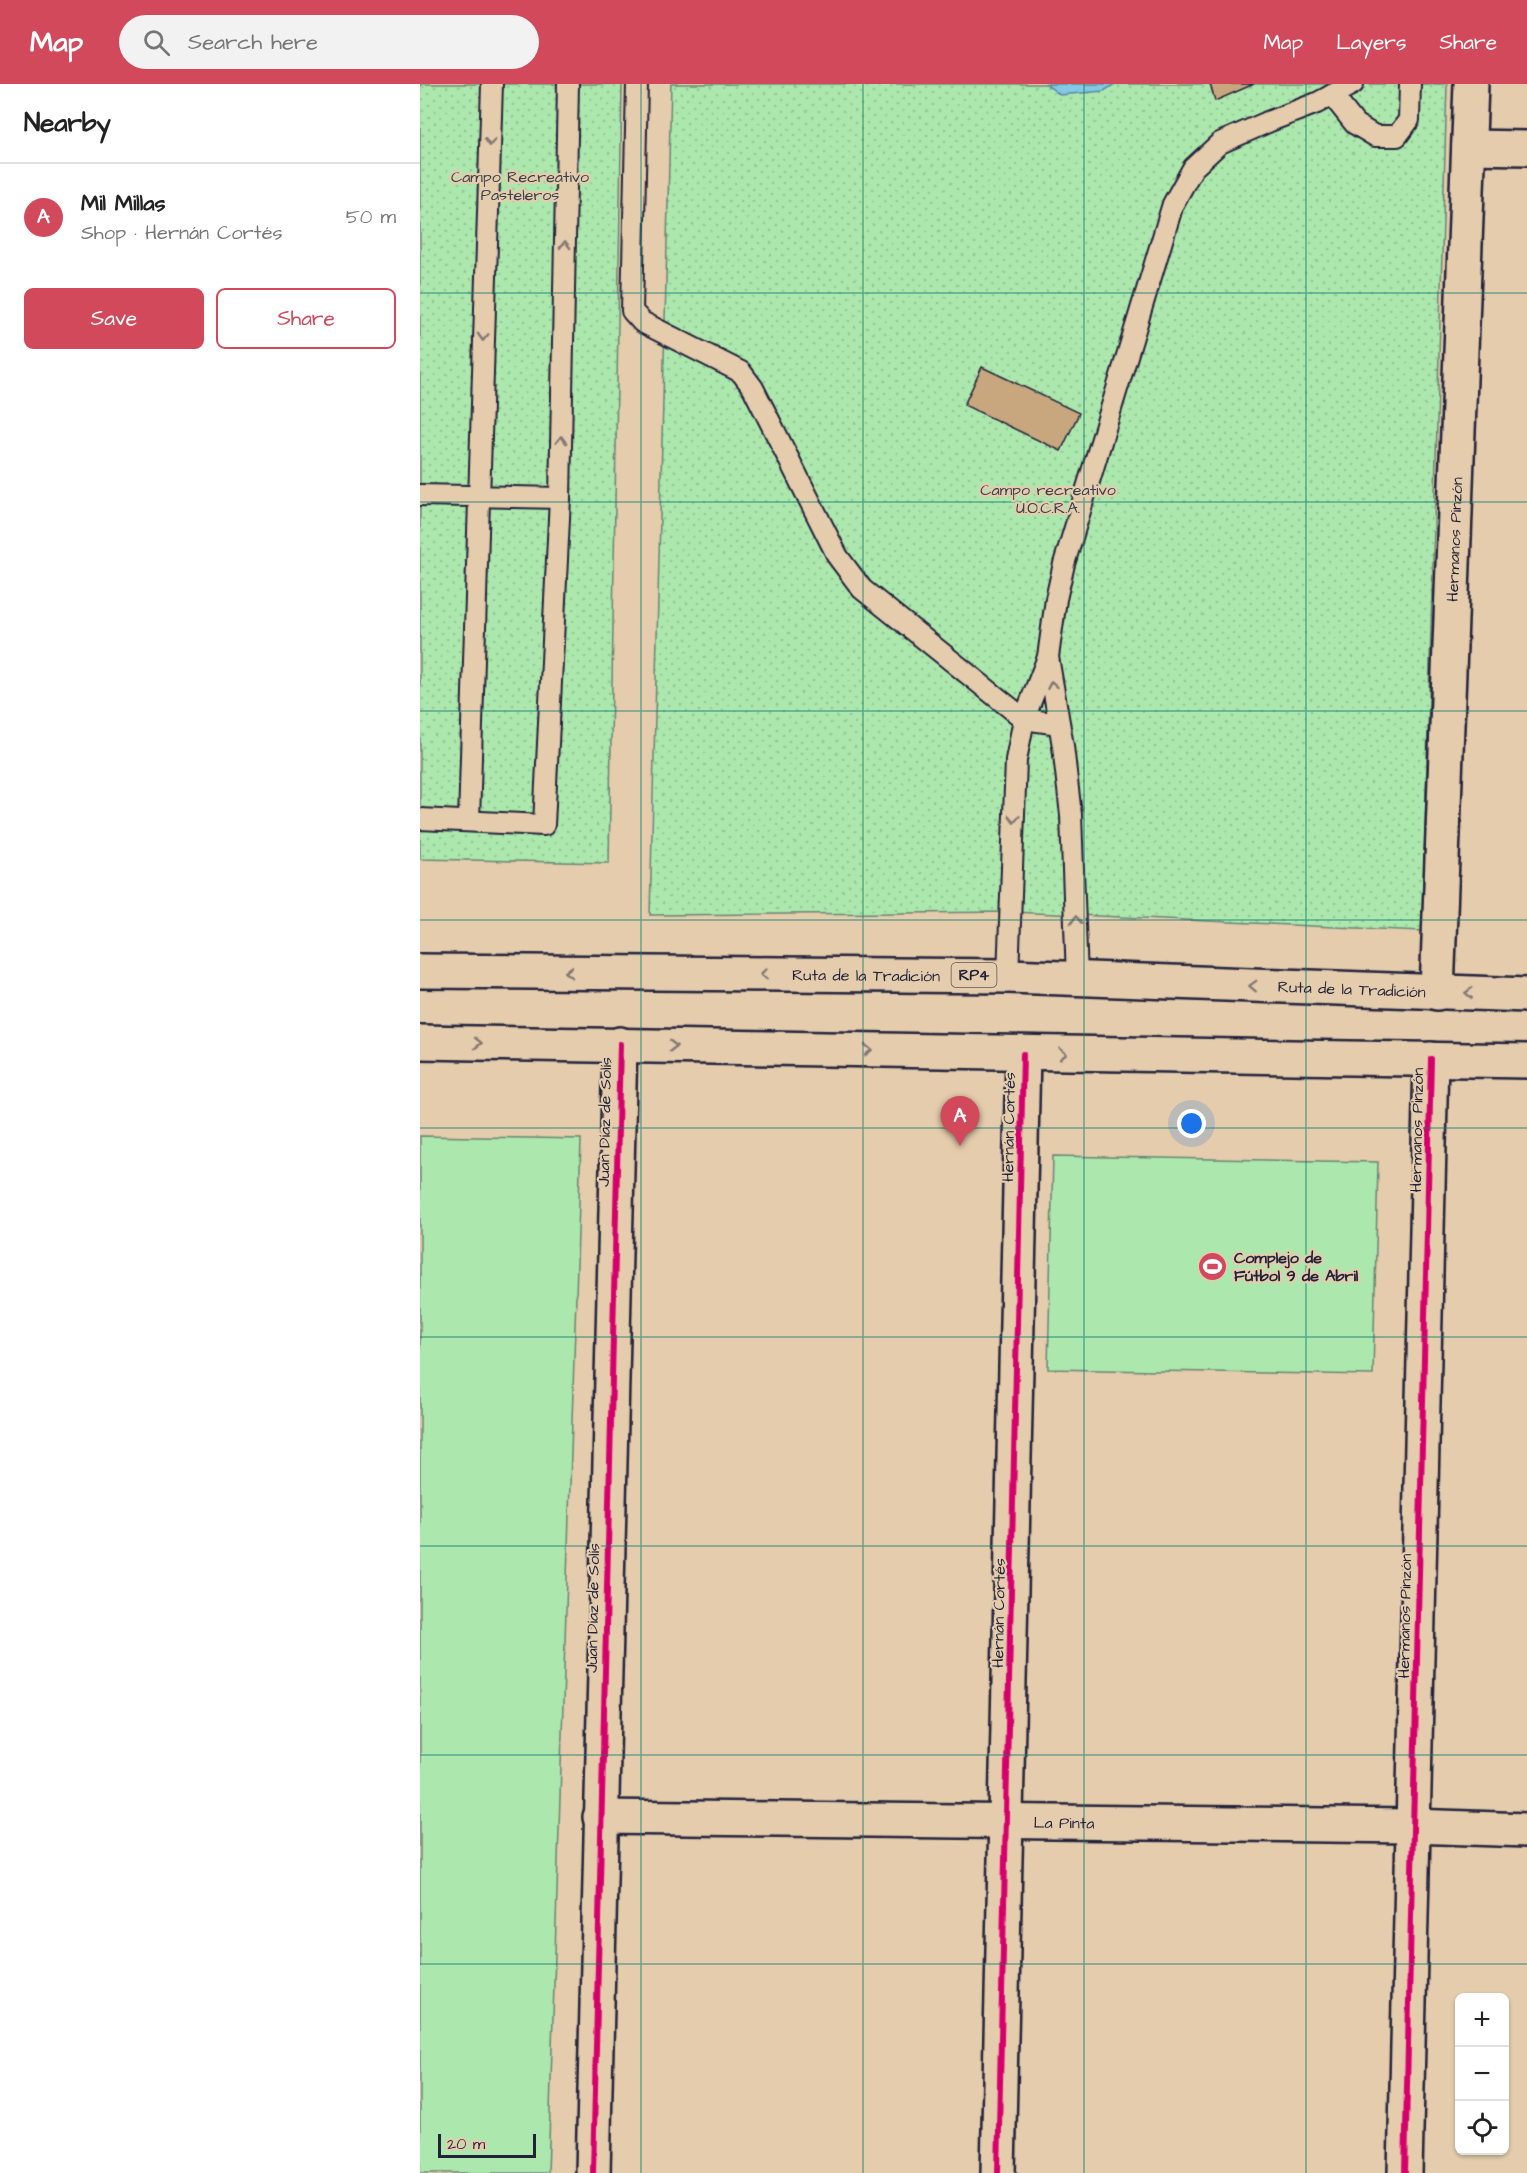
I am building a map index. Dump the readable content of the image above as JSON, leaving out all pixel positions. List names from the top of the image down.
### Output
{
  "streets": {
    "street": [
      "Hermanos Pinzón",
      "Ruta de la Tradición",
      "RP4",
      "Juan Díaz de Solís",
      "Hernán Cortés",
      "La Pinta"
    ]
  },
  "crossings": [
    ["Hermanos Pinzón", "Ruta de la Tradición"],
    ["Hermanos Pinzón", "La Pinta"],
    ["Juan Díaz de Solís", "La Pinta"],
    ["Hernán Cortés", "La Pinta"]
  ],
  "parks": ["Campo Recreativo Pasteleros", "Campo recreativo U.O.C.R.A."],
  "places": {
    "sports": ["Complejo de Fútbol 9 de Abril"]
  },
  "scale_bar": "20 m",
  "page": {
    "header": "Map",
    "search": "Search here",
    "nav": ["Map", "Layers", "Share"],
    "heading": "Nearby",
    "list": [
      {
        "mark": "A",
        "name": "Mil Millas",
        "note": "Shop · Hernán Cortés",
        "value": "50 m"
      }
    ],
    "buttons": ["Save", "Share"],
    "pins": "A",
    "map_buttons": ["+", "−"],
    "scale": "20 m"
  }
}
